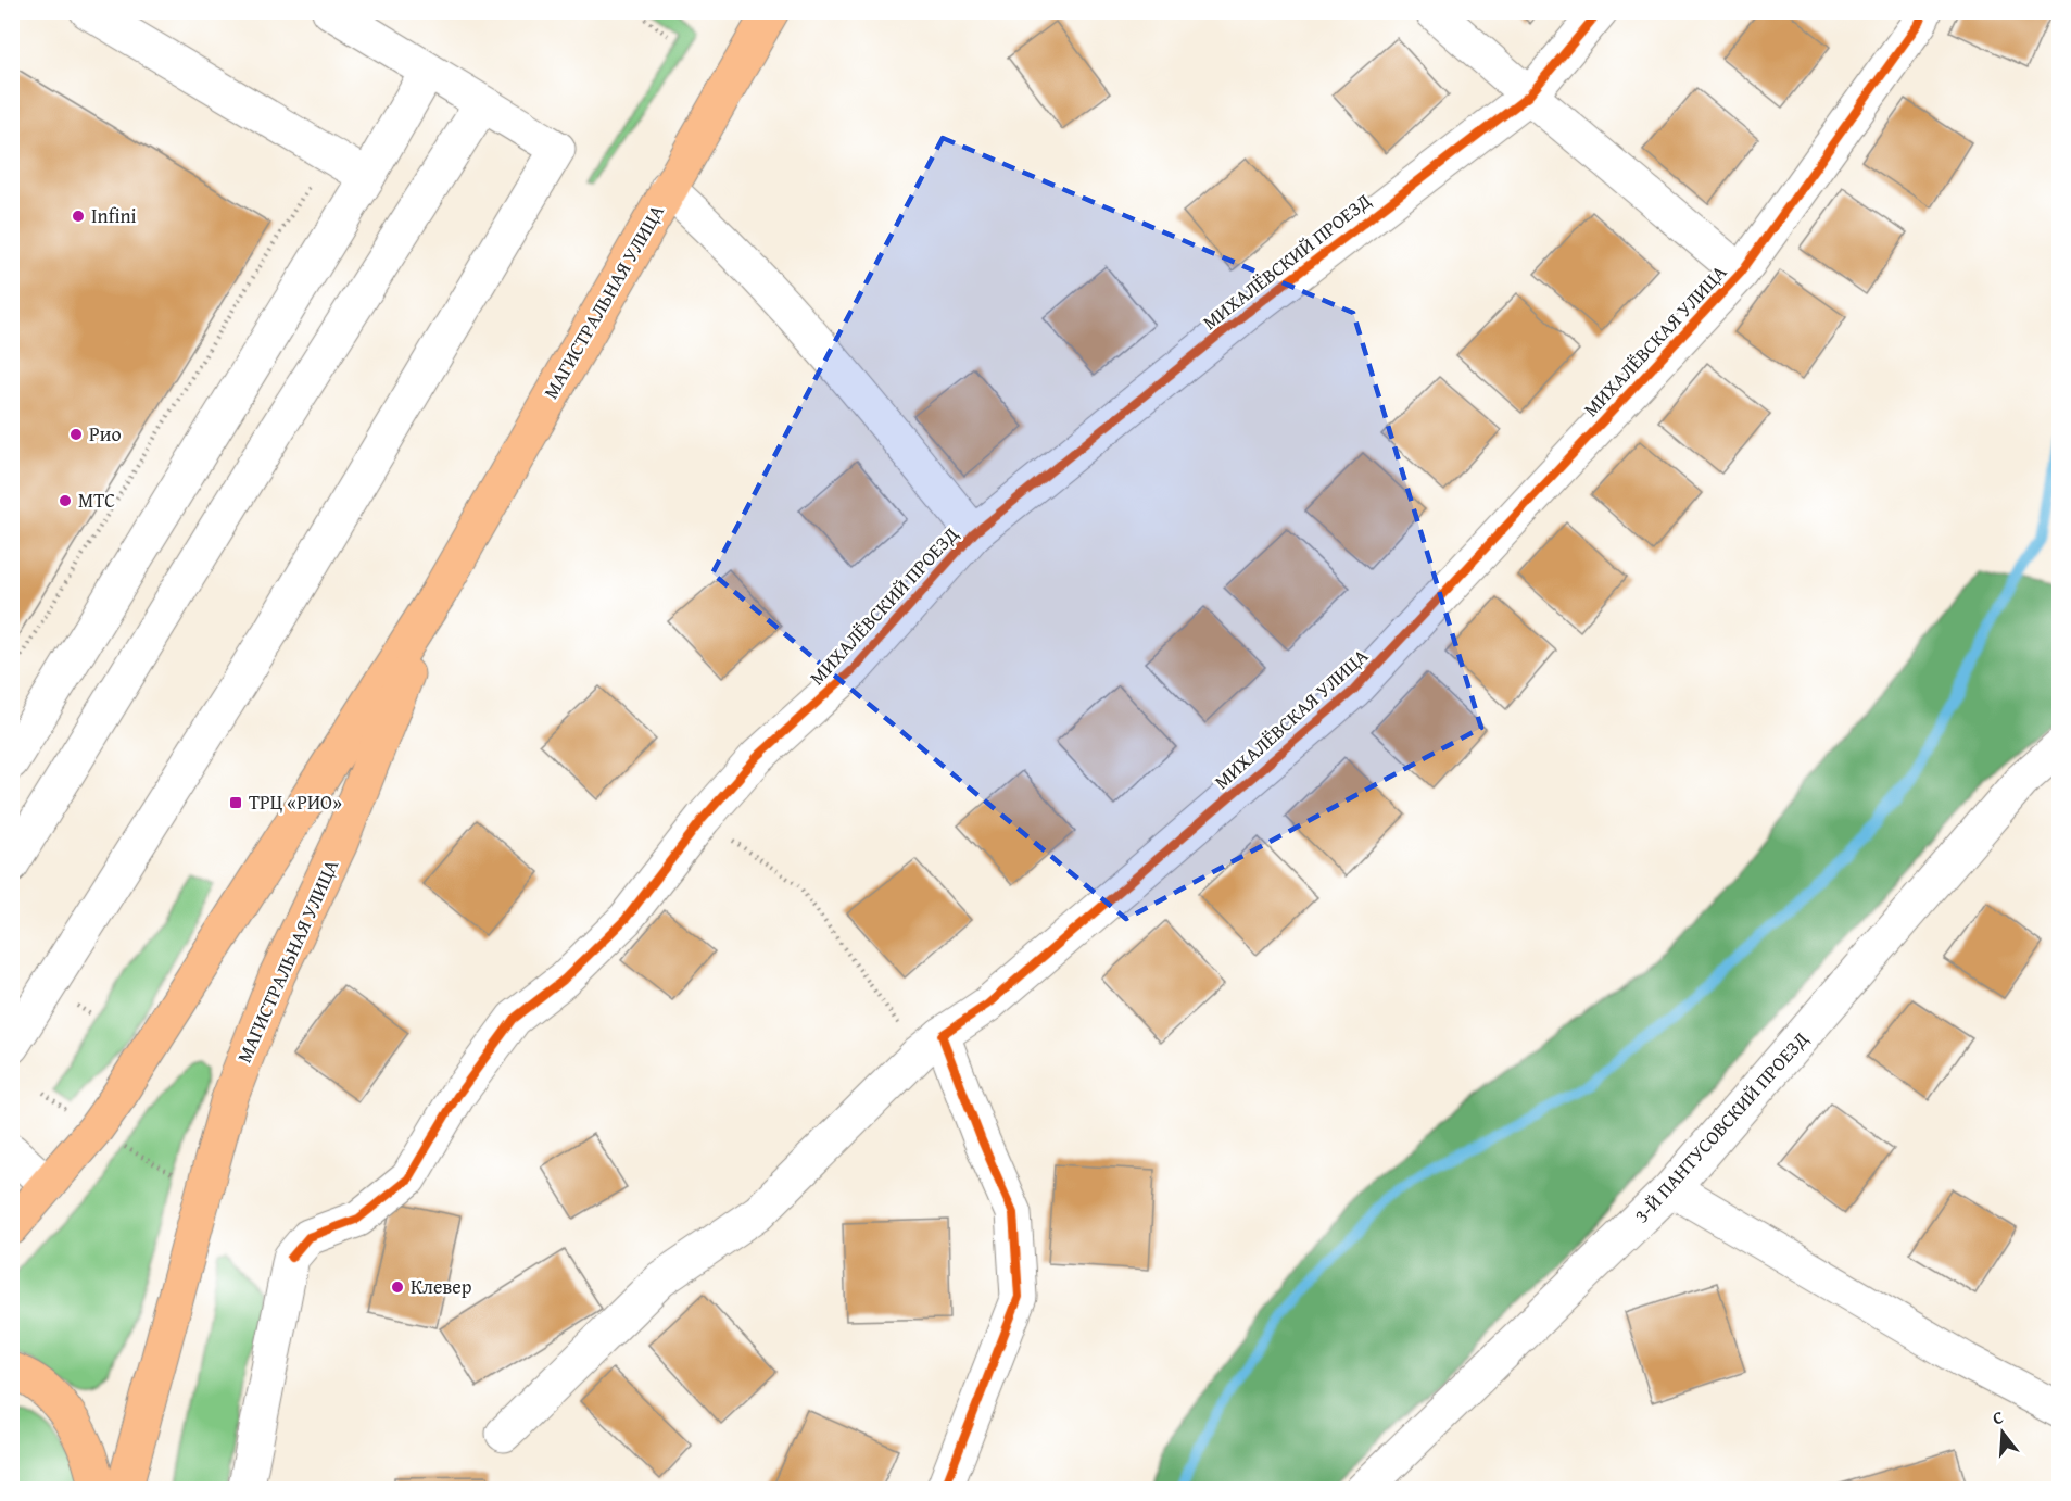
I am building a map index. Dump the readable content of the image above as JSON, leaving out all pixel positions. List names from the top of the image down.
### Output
{
  "streets": {
    "highway": ["МАГИСТРАЛЬНАЯ УЛИЦА"],
    "street": ["МИХАЛЁВСКИЙ ПРОЕЗД", "МИХАЛЁВСКАЯ УЛИЦА", "3-Й ПАНТУСОВСКИЙ ПРОЕЗД"]
  },
  "places": {
    "other": [
      "Infini",
      "Рио",
      "МТС",
      "Клевер"
    ],
    "transit": ["ТРЦ «РИО»"]
  },
  "north": "top"
}
